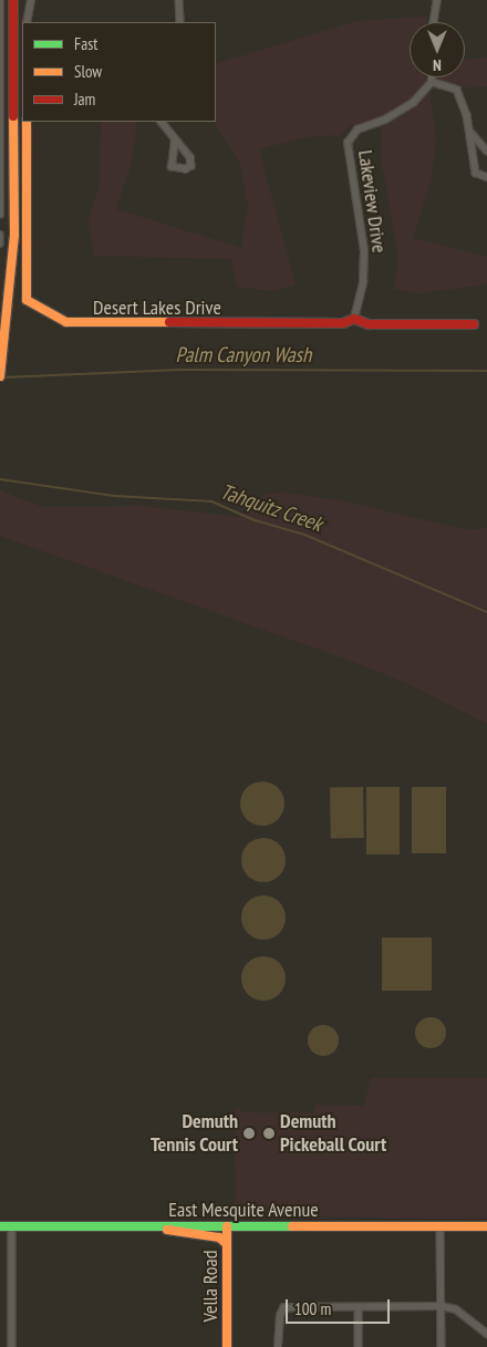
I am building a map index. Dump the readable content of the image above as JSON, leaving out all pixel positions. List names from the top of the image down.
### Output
{
  "streets": {
    "street": [
      "Lakeview Drive",
      "Desert Lakes Drive",
      "East Mesquite Avenue",
      "Vella Road"
    ]
  },
  "crossings": [
    ["Lakeview Drive", "Desert Lakes Drive"],
    ["East Mesquite Avenue", "Vella Road"]
  ],
  "water": ["Palm Canyon Wash", "Tahquitz Creek"],
  "places": ["Demuth Tennis Court", "Demuth Pickeball Court"],
  "legend": ["Fast", "Slow", "Jam"],
  "scale_bar": "100 m",
  "north": "bottom"
}
